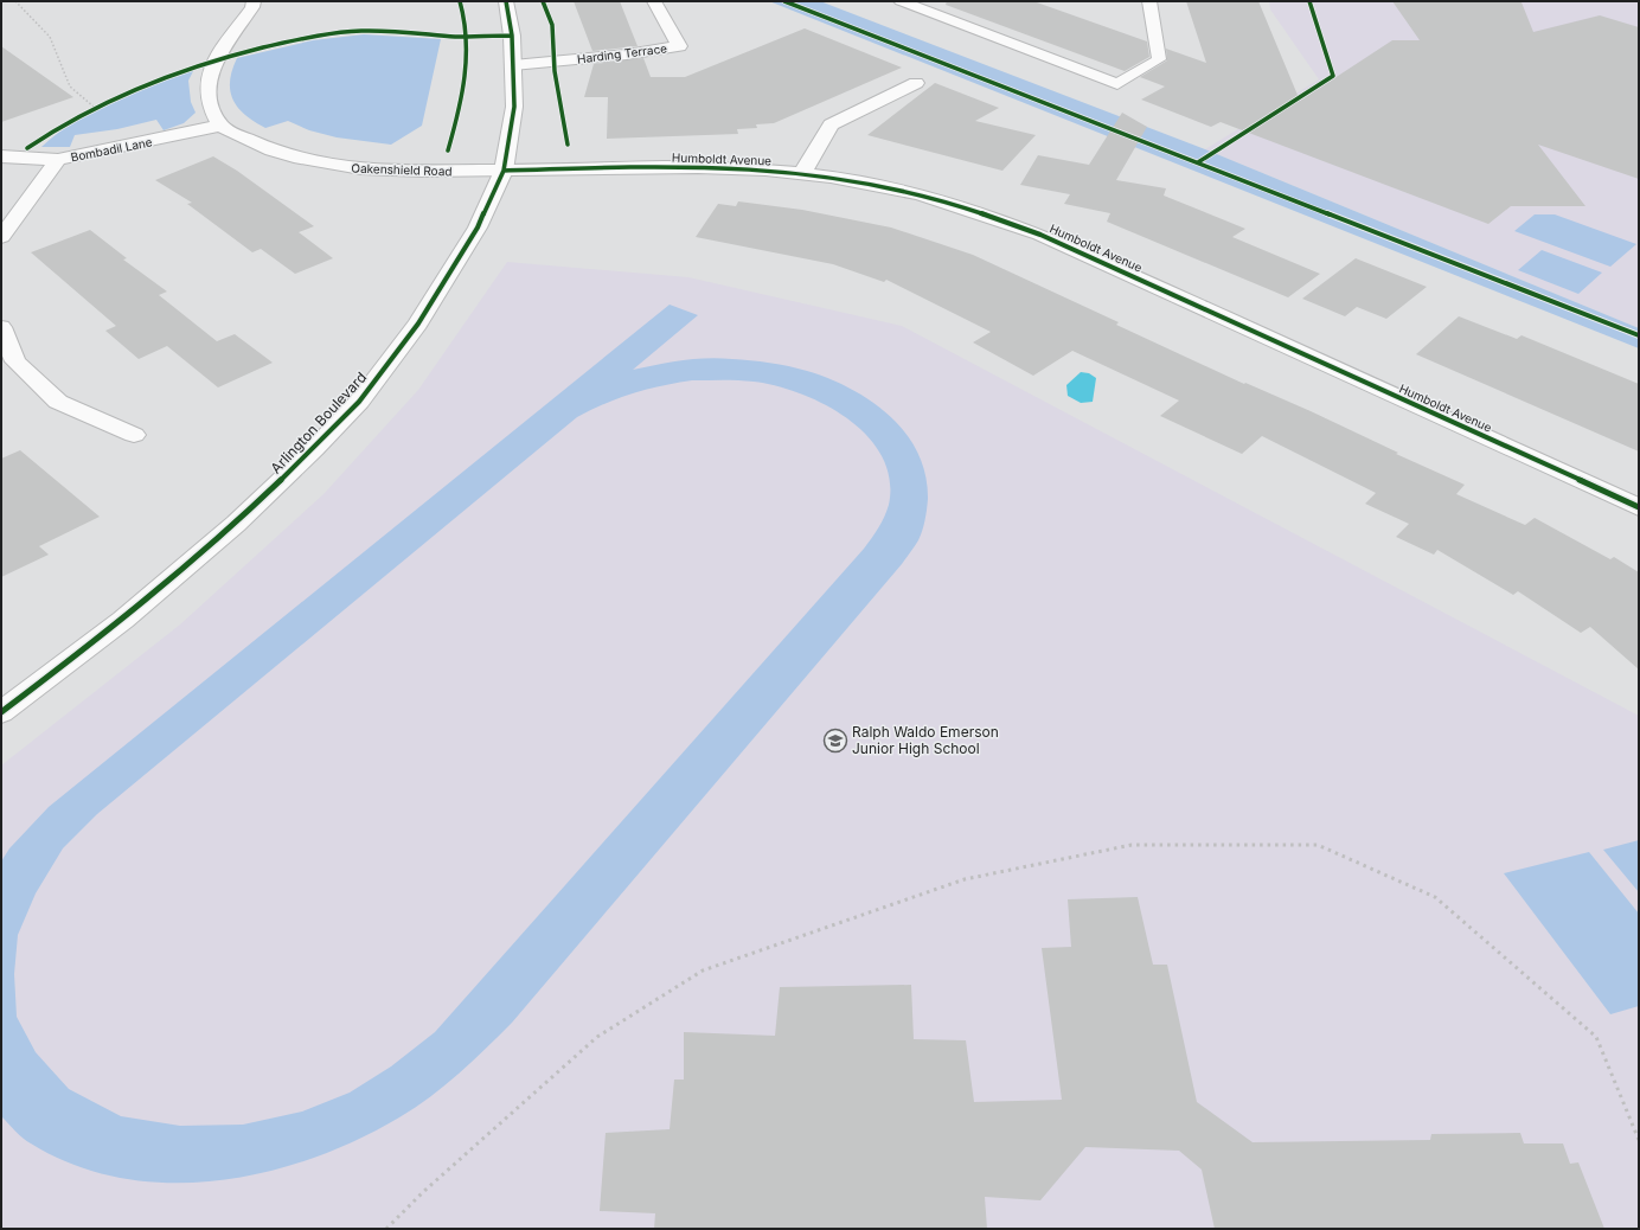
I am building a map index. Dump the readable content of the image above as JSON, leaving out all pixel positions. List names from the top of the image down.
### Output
{
  "streets": {
    "street": [
      "Harding Terrace",
      "Bombadil Lane",
      "Humboldt Avenue",
      "Oakenshield Road",
      "Arlington Boulevard"
    ]
  },
  "crossings": [
    ["Harding Terrace", "Arlington Boulevard"],
    ["Bombadil Lane", "Oakenshield Road"],
    ["Humboldt Avenue", "Oakenshield Road"],
    ["Humboldt Avenue", "Arlington Boulevard"],
    ["Oakenshield Road", "Arlington Boulevard"]
  ],
  "places": {
    "school or university": ["Ralph Waldo Emerson Junior High School"]
  }
}
